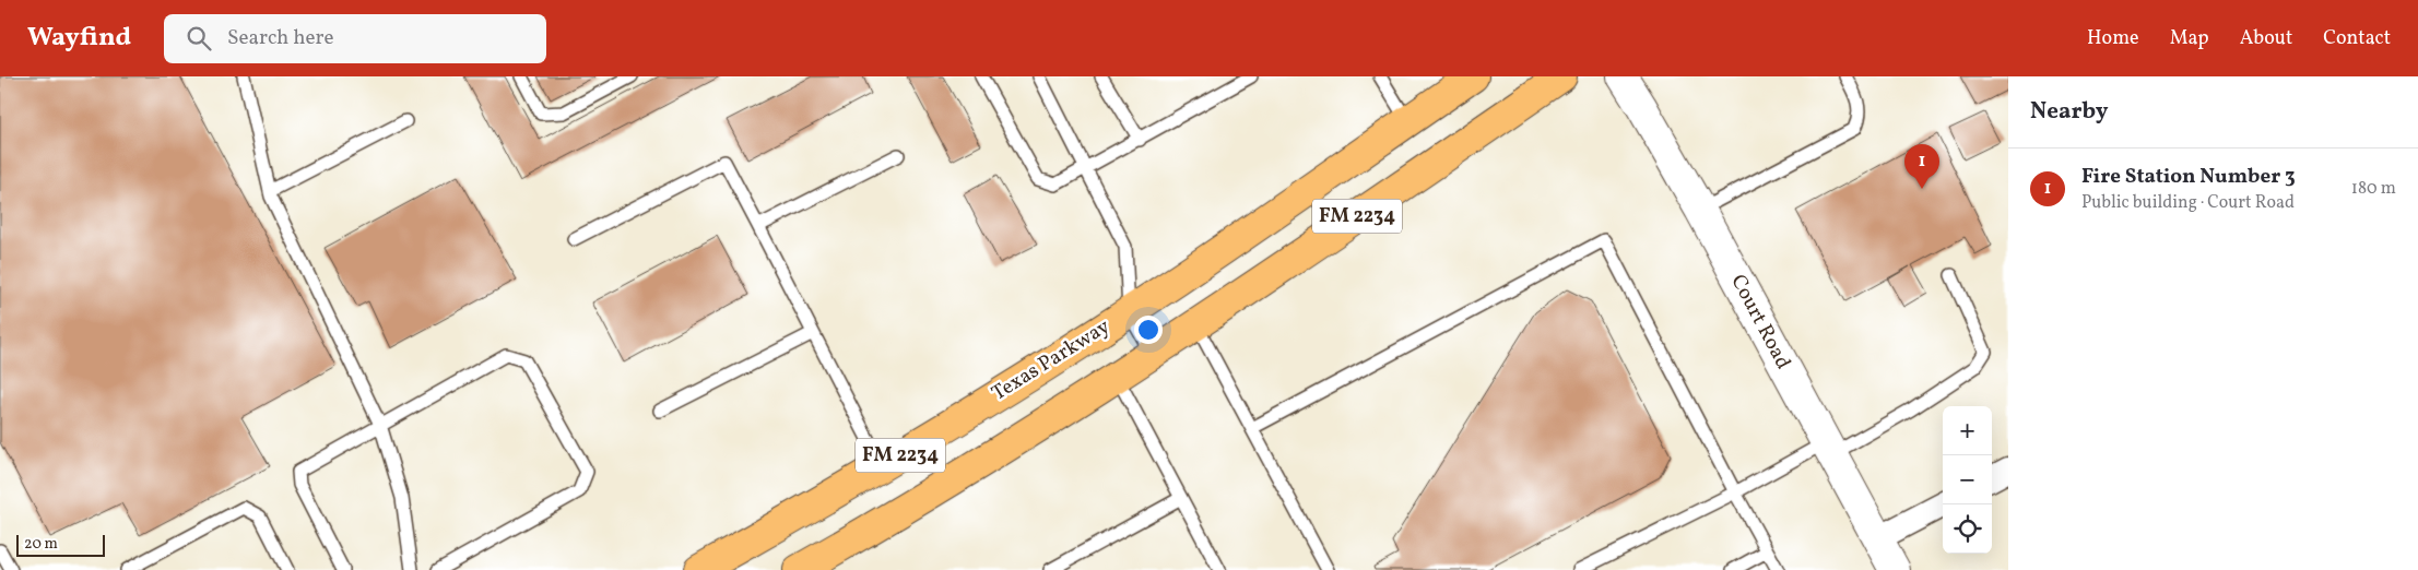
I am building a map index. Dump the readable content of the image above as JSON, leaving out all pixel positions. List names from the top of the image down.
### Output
{
  "streets": {
    "main road": ["FM 2234", "Texas Parkway"],
    "street": ["Court Road"]
  },
  "scale_bar": "20 m",
  "page": {
    "header": "Wayfind",
    "search": "Search here",
    "nav": [
      "Home",
      "Map",
      "About",
      "Contact"
    ],
    "heading": "Nearby",
    "pins": "1",
    "list": [
      {
        "mark": "1",
        "name": "Fire Station Number 3",
        "note": "Public building · Court Road",
        "value": "180 m"
      }
    ],
    "map_buttons": ["+", "−"],
    "scale": "20 m"
  }
}
